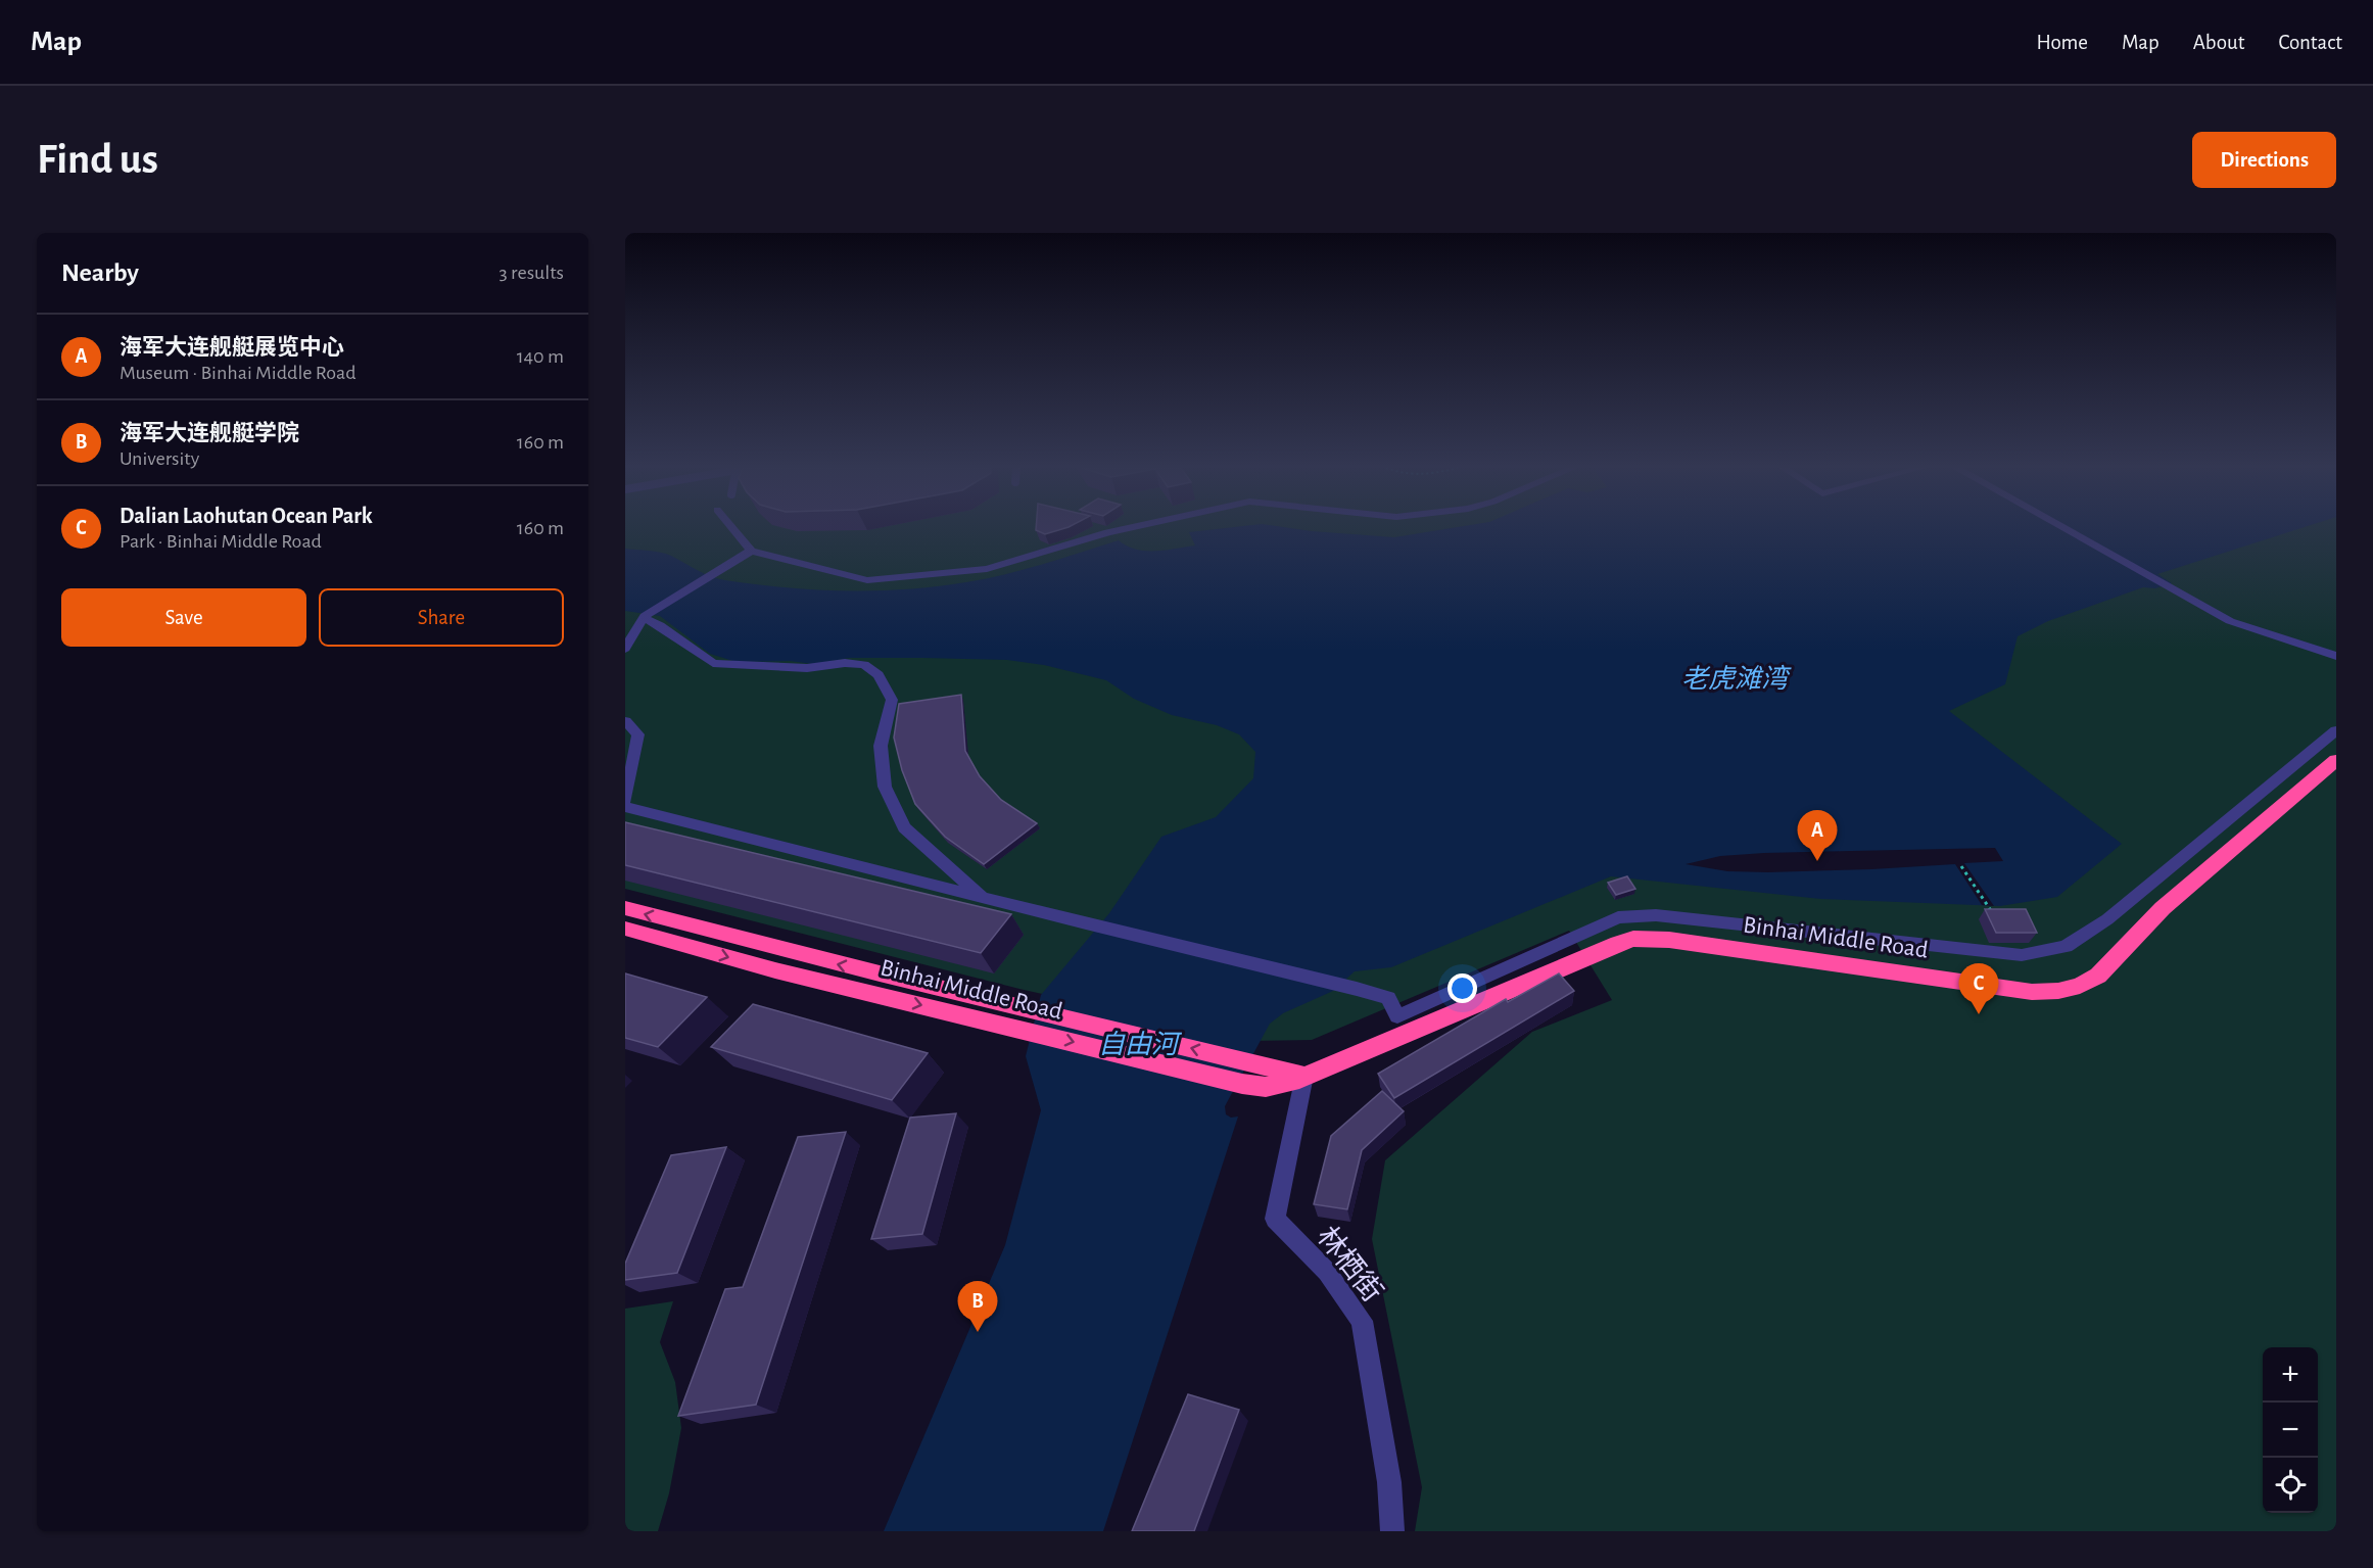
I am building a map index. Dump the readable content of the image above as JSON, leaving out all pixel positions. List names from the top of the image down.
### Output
{
  "streets": {
    "highway": ["Binhai Middle Road"],
    "street": ["林栖街"]
  },
  "crossings": [
    ["Binhai Middle Road", "林栖街"]
  ],
  "water": ["老虎滩湾", "自由河"],
  "page": {
    "header": "Map",
    "nav": [
      "Home",
      "Map",
      "About",
      "Contact"
    ],
    "buttons": [
      "Directions",
      ["Save", "Share"]
    ],
    "title": "Find us",
    "heading": ["Nearby", "3 results"],
    "list": [
      {
        "mark": "A",
        "name": "海军大连舰艇展览中心",
        "note": "Museum · Binhai Middle Road",
        "value": "140 m"
      },
      {
        "mark": "B",
        "name": "海军大连舰艇学院",
        "note": "University",
        "value": "160 m"
      },
      {
        "mark": "C",
        "name": "Dalian Laohutan Ocean Park",
        "note": "Park · Binhai Middle Road",
        "value": "160 m"
      }
    ],
    "pins": ["A", "C", "B"],
    "map_buttons": ["+", "−"]
  }
}
